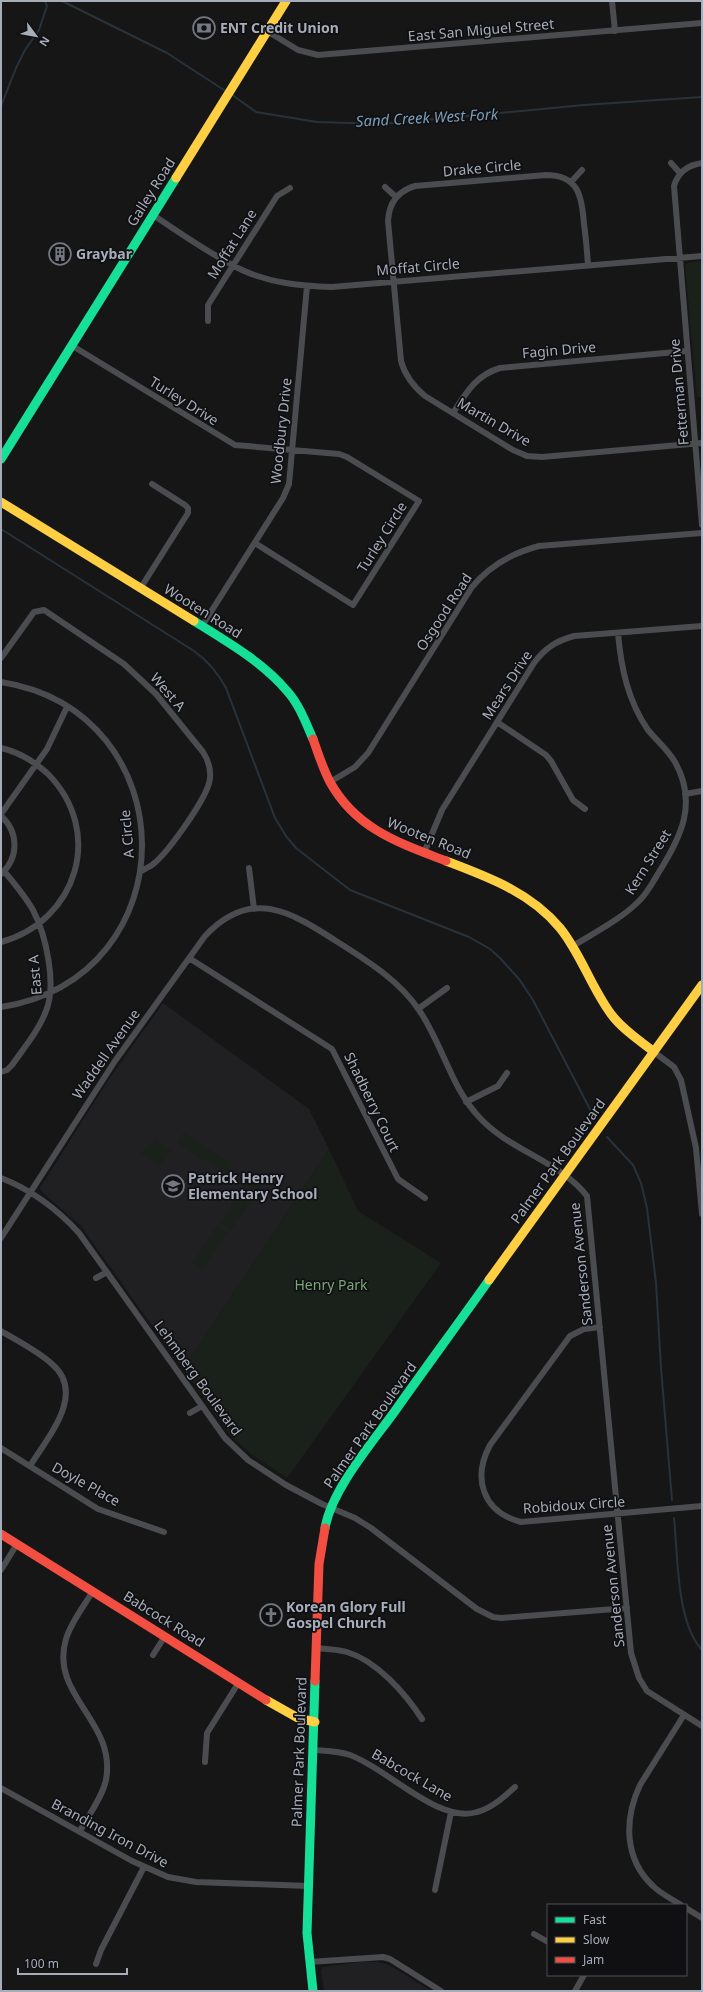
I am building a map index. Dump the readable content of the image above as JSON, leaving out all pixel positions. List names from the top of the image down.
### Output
{
  "streets": {
    "main road": [
      "Galley Road",
      "Wooten Road",
      "Palmer Park Boulevard",
      "Babcock Road"
    ],
    "street": [
      "East San Miguel Street",
      "Drake Circle",
      "Moffat Lane",
      "Moffat Circle",
      "Fagin Drive",
      "Fetterman Drive",
      "Turley Drive",
      "Martin Drive",
      "Woodbury Drive",
      "Turley Circle",
      "Osgood Road",
      "Mears Drive",
      "West A",
      "A Circle",
      "Kern Street",
      "East A",
      "Waddell Avenue",
      "Shadberry Court",
      "Sanderson Avenue",
      "Lehmberg Boulevard",
      "Doyle Place",
      "Robidoux Circle",
      "Babcock Lane",
      "Branding Iron Drive"
    ]
  },
  "crossings": [
    ["East San Miguel Street", "Galley Road"],
    ["Galley Road", "Moffat Circle"],
    ["Galley Road", "Turley Drive"],
    ["Moffat Lane", "Moffat Circle"],
    ["Moffat Circle", "Fetterman Drive"],
    ["Moffat Circle", "Martin Drive"],
    ["Moffat Circle", "Woodbury Drive"],
    ["Fagin Drive", "Fetterman Drive"],
    ["Fagin Drive", "Martin Drive"],
    ["Fetterman Drive", "Martin Drive"],
    ["Turley Drive", "Woodbury Drive"],
    ["Turley Drive", "Turley Circle"],
    ["Woodbury Drive", "Turley Circle"],
    ["Woodbury Drive", "Wooten Road"],
    ["Wooten Road", "Osgood Road"],
    ["Wooten Road", "Mears Drive"],
    ["Wooten Road", "Kern Street"],
    ["Wooten Road", "Palmer Park Boulevard"],
    ["Mears Drive", "Kern Street"],
    ["West A", "A Circle"],
    ["A Circle", "East A"],
    ["Waddell Avenue", "Shadberry Court"],
    ["Waddell Avenue", "Sanderson Avenue"],
    ["Waddell Avenue", "Lehmberg Boulevard"],
    ["Palmer Park Boulevard", "Sanderson Avenue"],
    ["Palmer Park Boulevard", "Lehmberg Boulevard"],
    ["Palmer Park Boulevard", "Babcock Road"],
    ["Palmer Park Boulevard", "Babcock Lane"],
    ["Palmer Park Boulevard", "Branding Iron Drive"],
    ["Sanderson Avenue", "Lehmberg Boulevard"],
    ["Sanderson Avenue", "Robidoux Circle"]
  ],
  "water": ["Sand Creek West Fork"],
  "parks": ["Henry Park"],
  "places": {
    "bank": ["ENT Credit Union"],
    "building": ["Graybar"],
    "school or university": ["Patrick Henry Elementary School"],
    "church": ["Korean Glory Full Gospel Church"]
  },
  "legend": ["Fast", "Slow", "Jam"],
  "scale_bar": "100 m",
  "north": "bottom right"
}
